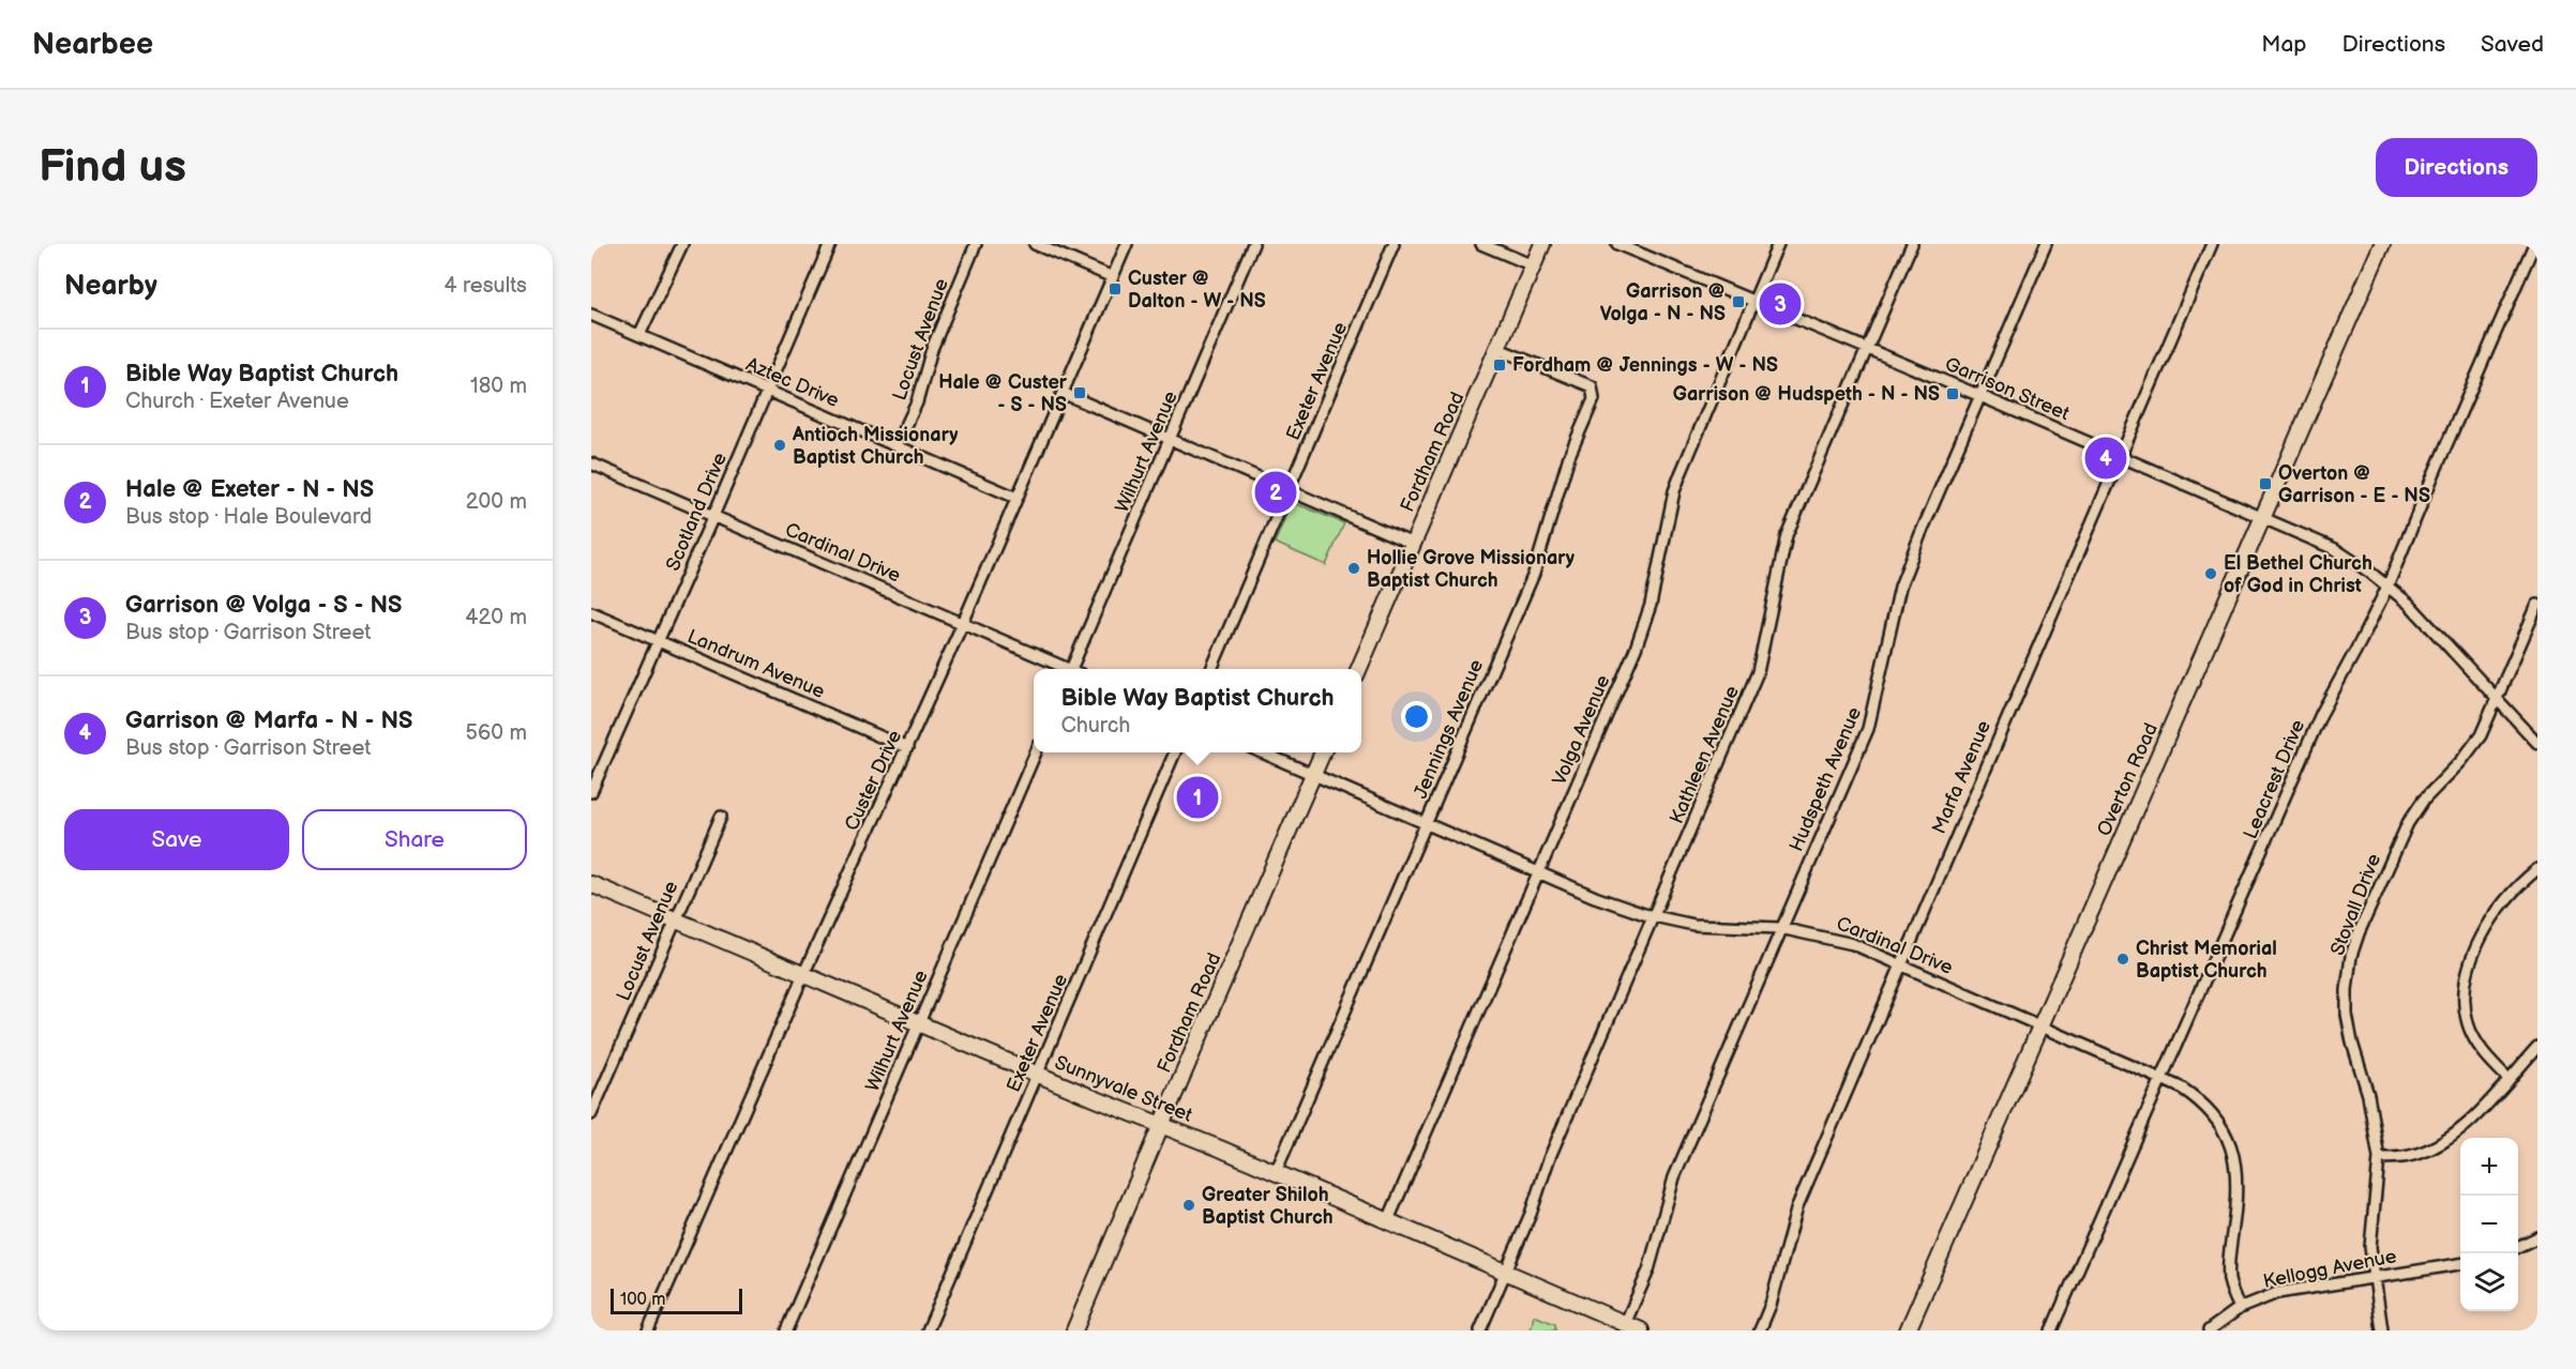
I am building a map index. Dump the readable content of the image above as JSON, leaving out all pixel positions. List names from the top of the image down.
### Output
{
  "streets": {
    "street": [
      "Locust Avenue",
      "Exeter Avenue",
      "Aztec Drive",
      "Garrison Street",
      "Wilhurt Avenue",
      "Fordham Road",
      "Scotland Drive",
      "Cardinal Drive",
      "Landrum Avenue",
      "Jennings Avenue",
      "Volga Avenue",
      "Kathleen Avenue",
      "Marfa Avenue",
      "Hudspeth Avenue",
      "Overton Road",
      "Leacrest Drive",
      "Custer Drive",
      "Stovall Drive",
      "Sunnyvale Street",
      "Kellogg Avenue"
    ]
  },
  "crossings": [
    ["Locust Avenue", "Aztec Drive"],
    ["Locust Avenue", "Sunnyvale Street"],
    ["Exeter Avenue", "Sunnyvale Street"],
    ["Aztec Drive", "Scotland Drive"],
    ["Aztec Drive", "Custer Drive"],
    ["Garrison Street", "Volga Avenue"],
    ["Garrison Street", "Kathleen Avenue"],
    ["Garrison Street", "Marfa Avenue"],
    ["Garrison Street", "Hudspeth Avenue"],
    ["Garrison Street", "Overton Road"],
    ["Garrison Street", "Leacrest Drive"],
    ["Garrison Street", "Stovall Drive"],
    ["Wilhurt Avenue", "Sunnyvale Street"],
    ["Fordham Road", "Cardinal Drive"],
    ["Fordham Road", "Jennings Avenue"],
    ["Fordham Road", "Sunnyvale Street"],
    ["Scotland Drive", "Cardinal Drive"],
    ["Scotland Drive", "Landrum Avenue"],
    ["Cardinal Drive", "Jennings Avenue"],
    ["Cardinal Drive", "Volga Avenue"],
    ["Cardinal Drive", "Kathleen Avenue"],
    ["Cardinal Drive", "Marfa Avenue"],
    ["Cardinal Drive", "Hudspeth Avenue"],
    ["Cardinal Drive", "Overton Road"],
    ["Cardinal Drive", "Leacrest Drive"],
    ["Cardinal Drive", "Custer Drive"],
    ["Cardinal Drive", "Kellogg Avenue"],
    ["Landrum Avenue", "Custer Drive"],
    ["Jennings Avenue", "Sunnyvale Street"],
    ["Volga Avenue", "Sunnyvale Street"],
    ["Kathleen Avenue", "Sunnyvale Street"],
    ["Hudspeth Avenue", "Sunnyvale Street"],
    ["Custer Drive", "Sunnyvale Street"],
    ["Stovall Drive", "Kellogg Avenue"]
  ],
  "places": {
    "transit": [
      "Custer @ Dalton - W - NS",
      "Garrison @ Volga - N - NS",
      "Fordham @ Jennings - W - NS",
      "Hale @ Custer - S - NS",
      "Garrison @ Hudspeth - N - NS",
      "Overton @ Garrison - E - NS"
    ],
    "other": [
      "Antioch Missionary Baptist Church",
      "Hollie Grove Missionary Baptist Church",
      "El Bethel Church of God in Christ",
      "Christ Memorial Baptist Church",
      "Greater Shiloh Baptist Church"
    ]
  },
  "scale_bar": "100 m",
  "page": {
    "header": "Nearbee",
    "nav": ["Map", "Directions", "Saved"],
    "buttons": [
      "Directions",
      ["Save", "Share"]
    ],
    "title": "Find us",
    "heading": ["Nearby", "4 results"],
    "pins": [
      "3",
      "4",
      "2",
      "1"
    ],
    "list": [
      {
        "mark": "1",
        "name": "Bible Way Baptist Church",
        "note": "Church · Exeter Avenue",
        "value": "180 m"
      },
      {
        "mark": "2",
        "name": "Hale @ Exeter - N - NS",
        "note": "Bus stop · Hale Boulevard",
        "value": "200 m"
      },
      {
        "mark": "3",
        "name": "Garrison @ Volga - S - NS",
        "note": "Bus stop · Garrison Street",
        "value": "420 m"
      },
      {
        "mark": "4",
        "name": "Garrison @ Marfa - N - NS",
        "note": "Bus stop · Garrison Street",
        "value": "560 m"
      }
    ],
    "popup": ["Bible Way Baptist Church", "Church"],
    "map_buttons": ["+", "−"],
    "scale": "100 m"
  }
}
